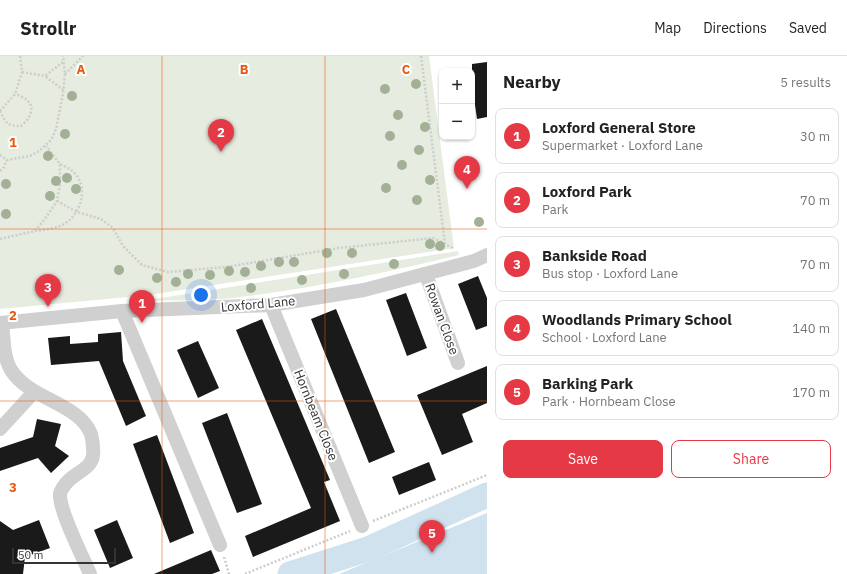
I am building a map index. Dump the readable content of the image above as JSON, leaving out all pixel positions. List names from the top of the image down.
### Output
{
  "streets": {
    "street": ["Loxford Lane", "Rowan Close", "Hornbeam Close"]
  },
  "crossings": [
    ["Loxford Lane", "Rowan Close"],
    ["Loxford Lane", "Hornbeam Close"]
  ],
  "scale_bar": "50 m",
  "page": {
    "header": "Strollr",
    "nav": ["Map", "Directions", "Saved"],
    "heading": ["Nearby", "5 results"],
    "map_buttons": ["+", "−"],
    "list": [
      {
        "mark": "1",
        "name": "Loxford General Store",
        "note": "Supermarket · Loxford Lane",
        "value": "30 m"
      },
      {
        "mark": "2",
        "name": "Loxford Park",
        "note": "Park",
        "value": "70 m"
      },
      {
        "mark": "3",
        "name": "Bankside Road",
        "note": "Bus stop · Loxford Lane",
        "value": "70 m"
      },
      {
        "mark": "4",
        "name": "Woodlands Primary School",
        "note": "School · Loxford Lane",
        "value": "140 m"
      },
      {
        "mark": "5",
        "name": "Barking Park",
        "note": "Park · Hornbeam Close",
        "value": "170 m"
      }
    ],
    "pins": [
      "2",
      "4",
      "3",
      "1",
      "5"
    ],
    "buttons": ["Save", "Share"],
    "scale": "50 m"
  },
  "grid": {
    "columns": ["A", "B", "C"],
    "rows": ["1", "2", "3"]
  }
}
